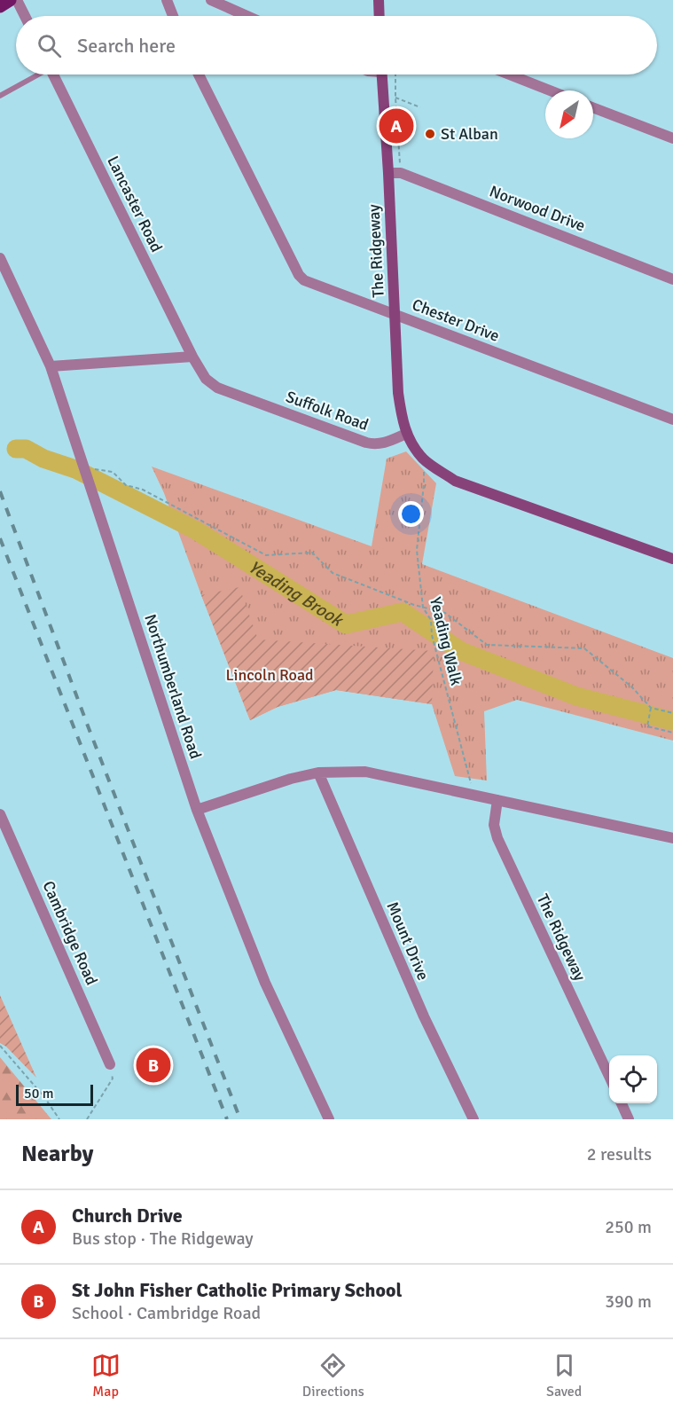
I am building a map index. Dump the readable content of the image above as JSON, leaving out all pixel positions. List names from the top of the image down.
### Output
{
  "streets": {
    "street": [
      "Lancaster Road",
      "Norwood Drive",
      "The Ridgeway",
      "Chester Drive",
      "Suffolk Road",
      "Northumberland Road",
      "Cambridge Road",
      "Mount Drive"
    ],
    "path": ["Yeading Walk"]
  },
  "crossings": [
    ["Lancaster Road", "Suffolk Road"],
    ["Norwood Drive", "The Ridgeway"],
    ["The Ridgeway", "Chester Drive"],
    ["The Ridgeway", "Suffolk Road"]
  ],
  "water": ["Yeading Brook"],
  "parks": ["Lincoln Road"],
  "places": ["St Alban"],
  "scale_bar": "50 m",
  "north": "bottom left",
  "page": {
    "search": "Search here",
    "pins": ["A", "B"],
    "scale": "50 m",
    "heading": ["Nearby", "2 results"],
    "list": [
      {
        "mark": "A",
        "name": "Church Drive",
        "note": "Bus stop · The Ridgeway",
        "value": "250 m"
      },
      {
        "mark": "B",
        "name": "St John Fisher Catholic Primary School",
        "note": "School · Cambridge Road",
        "value": "390 m"
      }
    ],
    "nav": ["Map", "Directions", "Saved"]
  }
}
